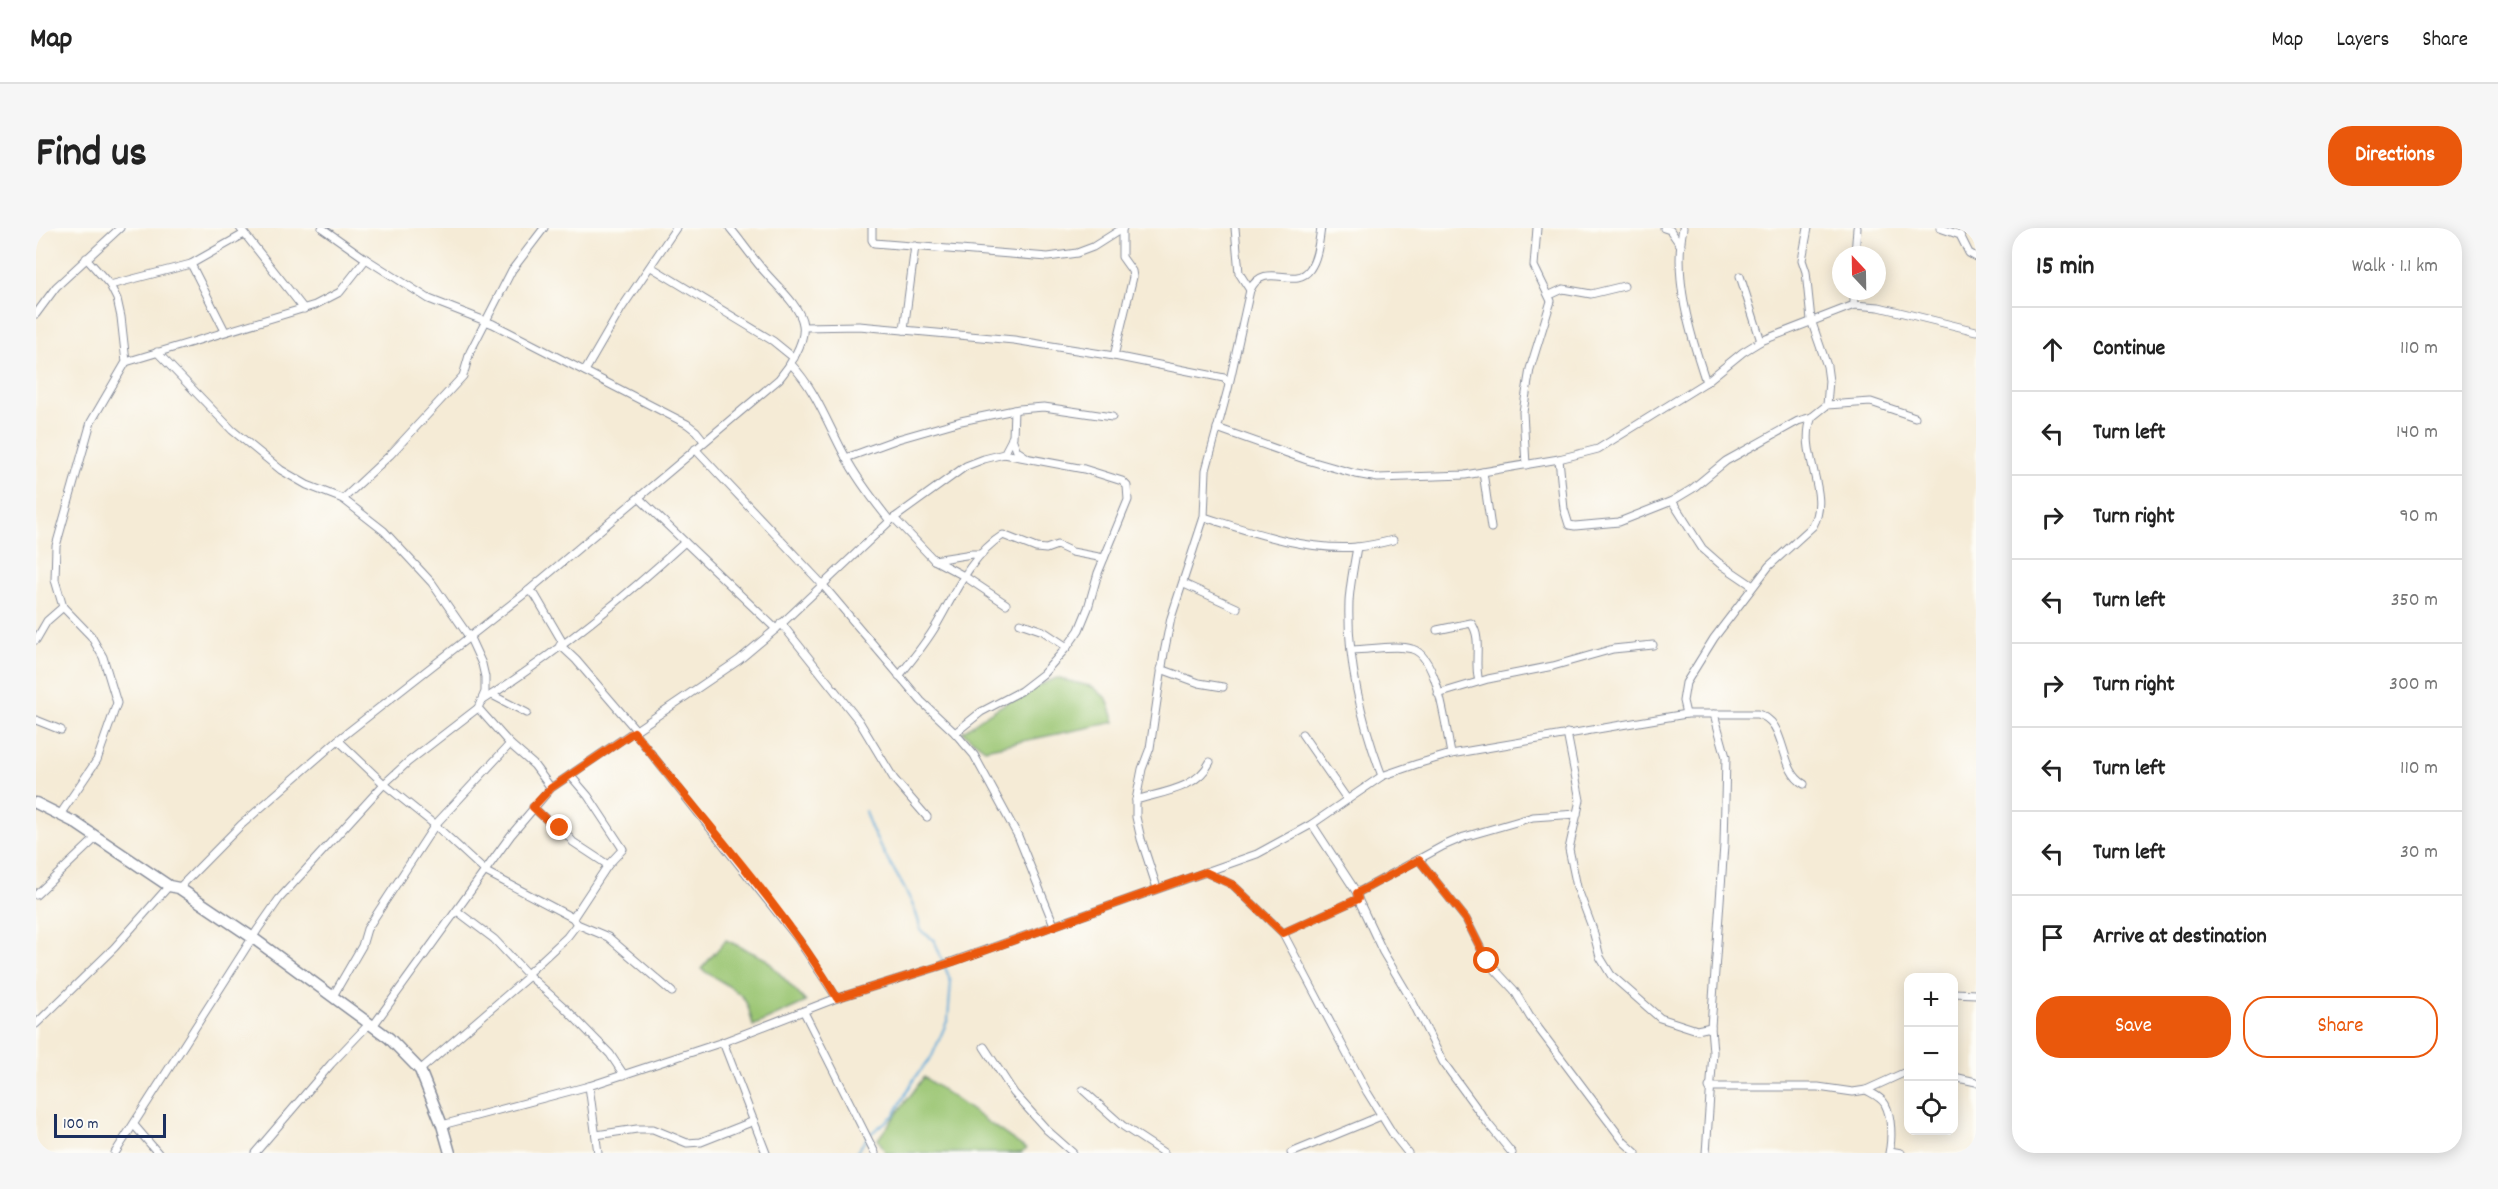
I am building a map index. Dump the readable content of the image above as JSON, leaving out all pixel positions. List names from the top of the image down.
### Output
{
  "scale_bar": "100 m",
  "north": "top",
  "page": {
    "header": "Map",
    "nav": ["Map", "Layers", "Share"],
    "title": "Find us",
    "buttons": [
      "Directions",
      ["Save", "Share"]
    ],
    "heading": ["15 min", "Walk · 1.1 km"],
    "list": [
      ["Continue", "110 m"],
      ["Turn left", "140 m"],
      ["Turn right", "90 m"],
      ["Turn left", "350 m"],
      ["Turn right", "300 m"],
      ["Turn left", "110 m"],
      ["Turn left", "30 m"],
      "Arrive at destination"
    ],
    "map_buttons": ["+", "−"],
    "scale": "100 m"
  }
}
